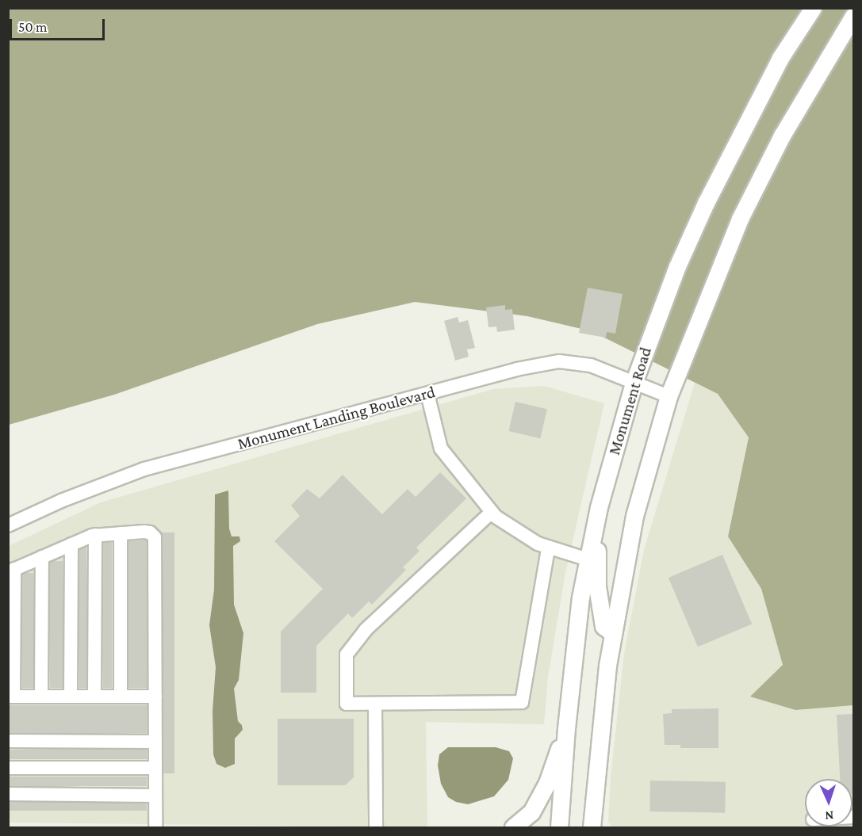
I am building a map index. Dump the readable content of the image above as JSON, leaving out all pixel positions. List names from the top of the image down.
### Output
{
  "streets": {
    "main road": ["Monument Road"],
    "street": ["Monument Landing Boulevard"]
  },
  "crossings": [
    ["Monument Road", "Monument Landing Boulevard"]
  ],
  "scale_bar": "50 m",
  "north": "bottom"
}
